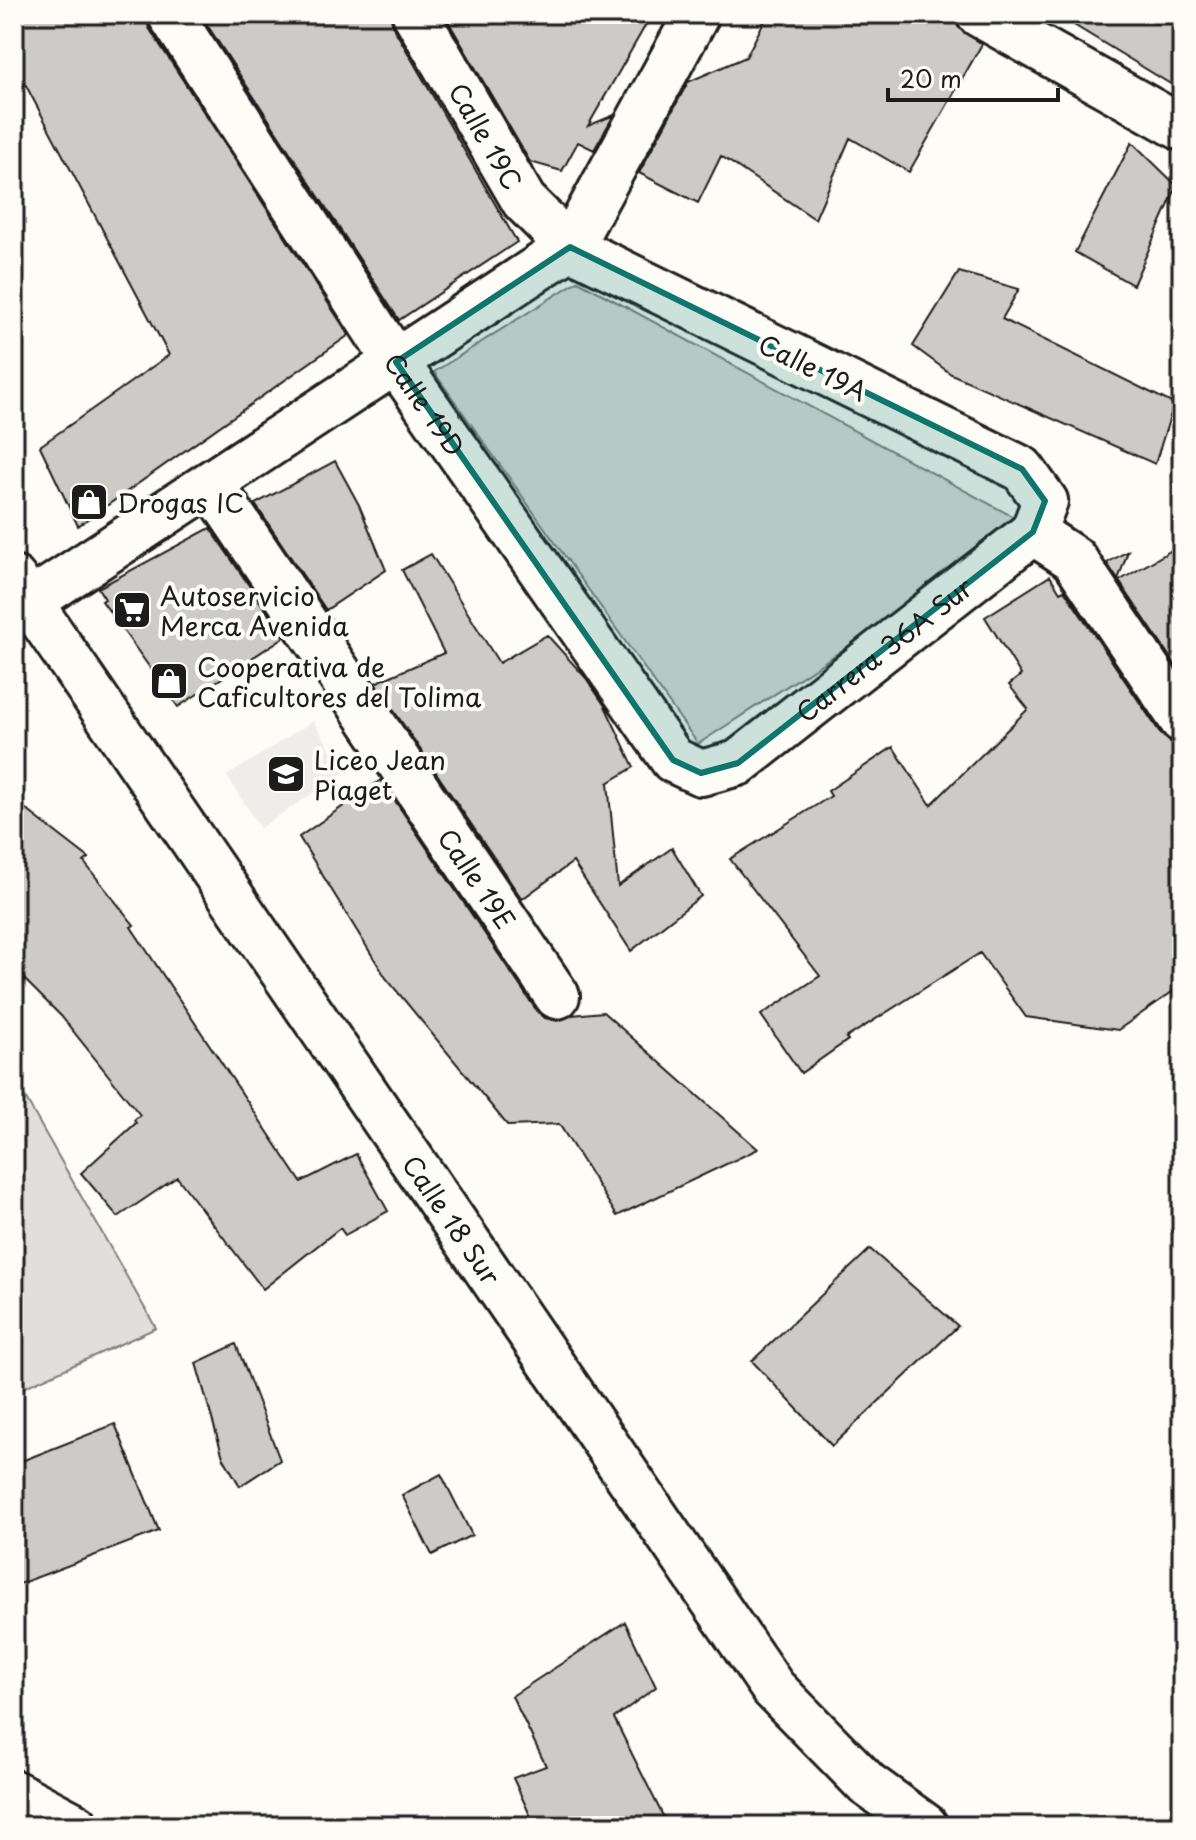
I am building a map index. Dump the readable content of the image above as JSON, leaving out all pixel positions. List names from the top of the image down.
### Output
{
  "streets": {
    "main road": [
      "Calle 19C",
      "Calle 19A",
      "Calle 19D",
      "Carrera 36A Sur",
      "Calle 19E",
      "Calle 18 Sur"
    ]
  },
  "crossings": [
    ["Calle 19C", "Calle 19A"],
    ["Calle 19A", "Carrera 36A Sur"],
    ["Calle 19D", "Carrera 36A Sur"]
  ],
  "places": {
    "shop": ["Drogas IC", "Cooperativa de Caficultores del Tolima"],
    "supermarket": ["Autoservicio Merca Avenida"],
    "school or university": ["Liceo Jean Piaget"]
  },
  "scale_bar": "20 m"
}
